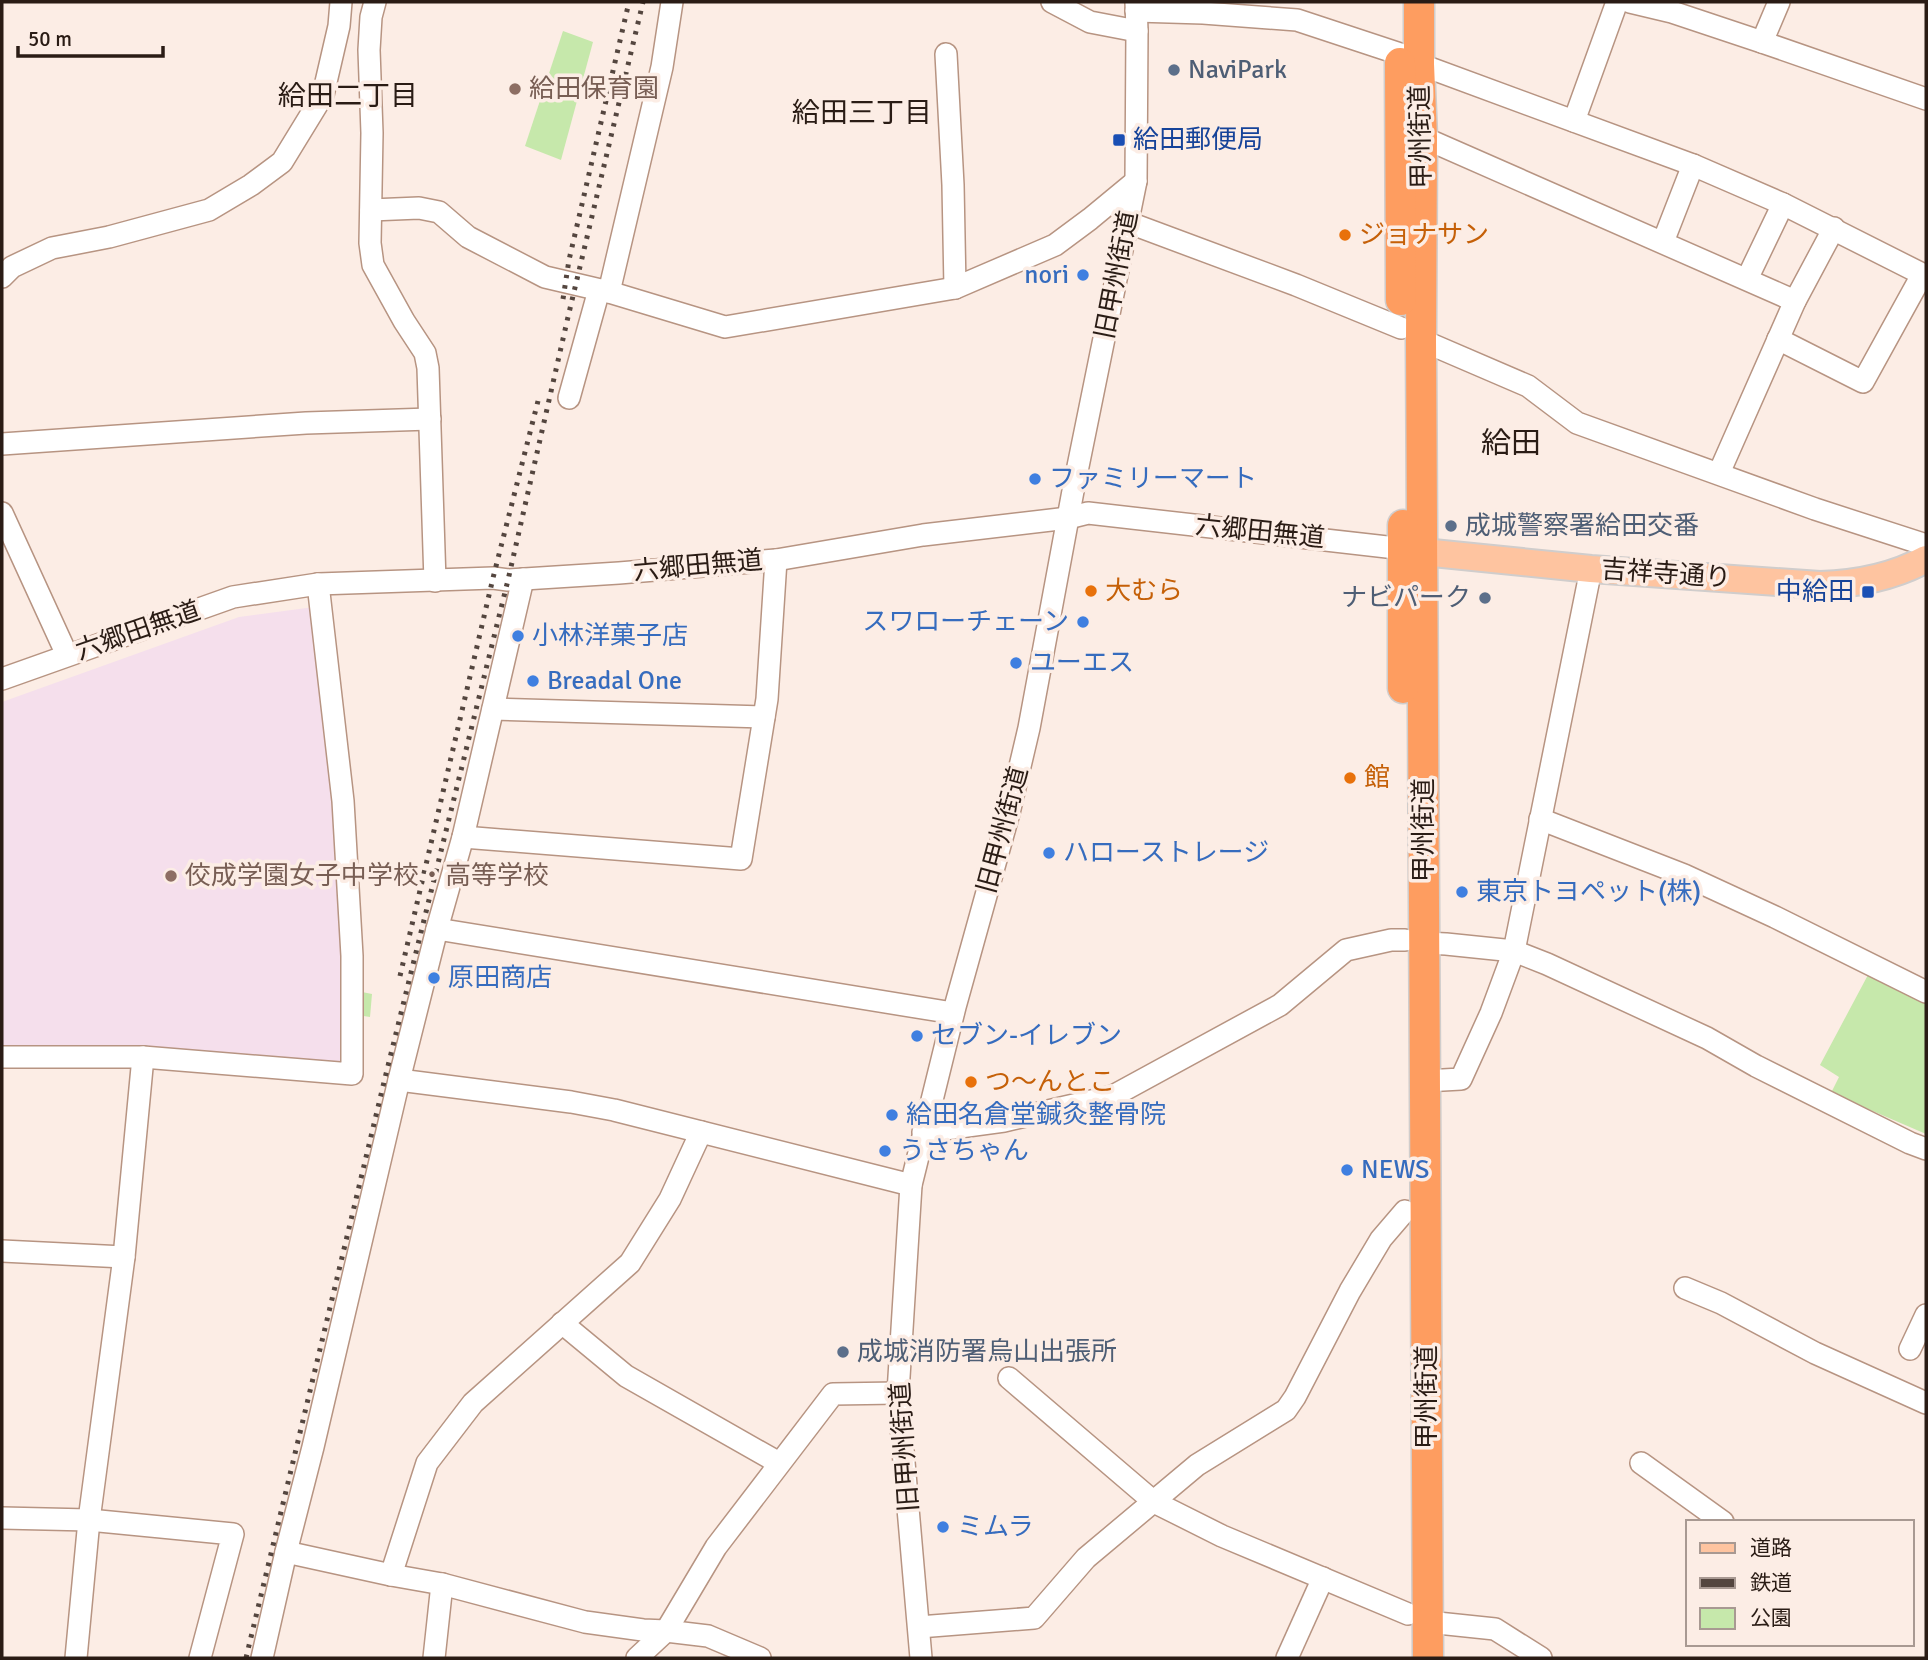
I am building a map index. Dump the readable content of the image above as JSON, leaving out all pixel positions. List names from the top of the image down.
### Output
{
  "streets": {
    "highway": ["甲州街道"],
    "main road": ["吉祥寺通り"],
    "street": ["旧甲州街道", "六郷田無道"]
  },
  "crossings": [
    ["甲州街道", "六郷田無道"],
    ["甲州街道", "吉祥寺通り"],
    ["旧甲州街道", "六郷田無道"],
    ["六郷田無道", "吉祥寺通り"]
  ],
  "districts": ["給田二丁目", "給田三丁目", "給田"],
  "places": {
    "other": [
      "NaviPark",
      "給田保育園",
      "ジョナサン",
      "nori",
      "ファミリーマート",
      "成城警察署給田交番",
      "大むら",
      "ナビパーク",
      "スワローチェーン",
      "小林洋菓子店",
      "ユーエス",
      "Breadal One",
      "館",
      "ハローストレージ",
      "佼成学園女子中学校・高等学校",
      "東京トヨペット(株)",
      "原田商店",
      "セブン-イレブン",
      "つ～んとこ",
      "給田名倉堂鍼灸整骨院",
      "うさちゃん",
      "NEWS",
      "成城消防署烏山出張所",
      "ミムラ"
    ],
    "transit": ["給田郵便局", "中給田"]
  },
  "legend": ["道路", "鉄道", "公園"],
  "scale_bar": "50 m"
}
